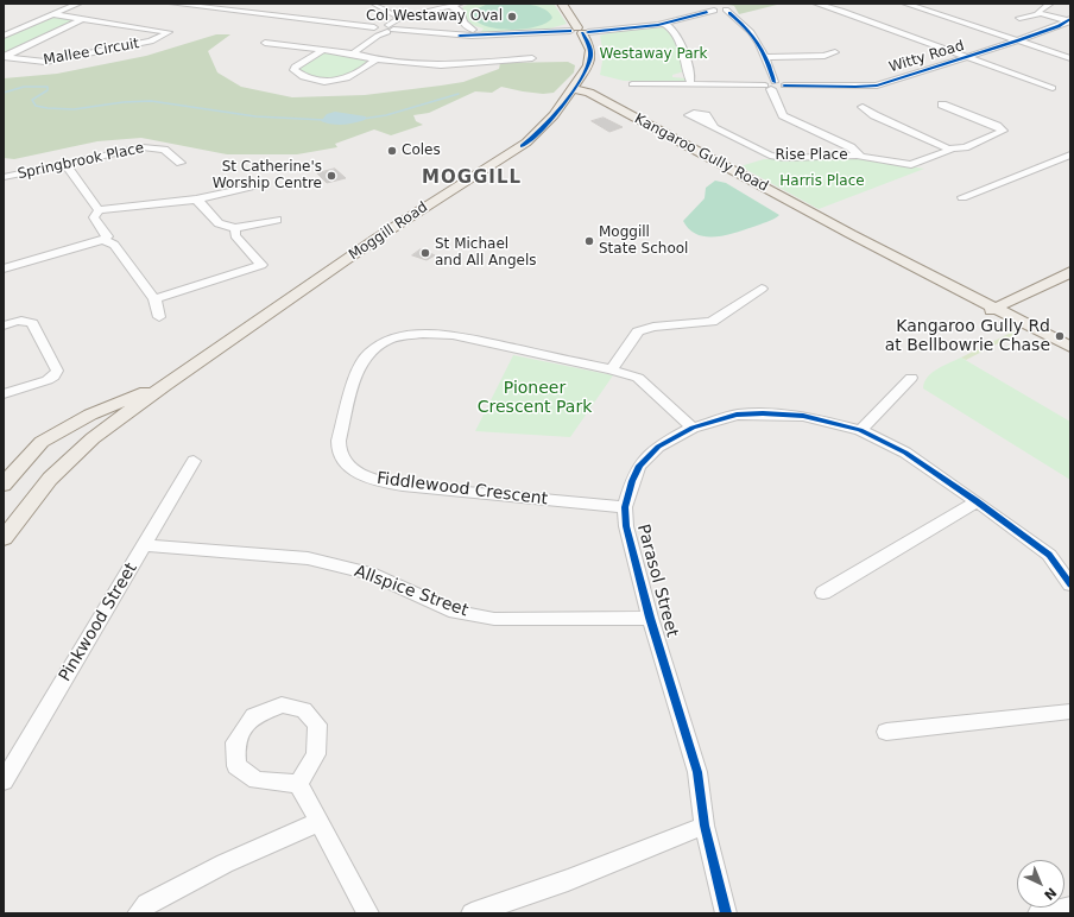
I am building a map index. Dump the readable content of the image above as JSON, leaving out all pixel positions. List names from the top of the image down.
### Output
{
  "streets": {
    "main road": ["Kangaroo Gully Road", "Moggill Road"],
    "street": [
      "Mallee Circuit",
      "Witty Road",
      "Rise Place",
      "Springbrook Place",
      "Fiddlewood Crescent",
      "Parasol Street",
      "Allspice Street",
      "Pinkwood Street"
    ]
  },
  "crossings": [
    ["Kangaroo Gully Road", "Moggill Road"],
    ["Fiddlewood Crescent", "Parasol Street"],
    ["Parasol Street", "Allspice Street"],
    ["Allspice Street", "Pinkwood Street"]
  ],
  "districts": ["MOGGILL"],
  "parks": ["Westaway Park", "Harris Place", "Pioneer Crescent Park"],
  "places": [
    "Col Westaway Oval",
    "Coles",
    "St Catherine's Worship Centre",
    "Moggill State School",
    "St Michael and All Angels",
    "Kangaroo Gully Rd at Bellbowrie Chase"
  ],
  "north": "bottom right"
}
